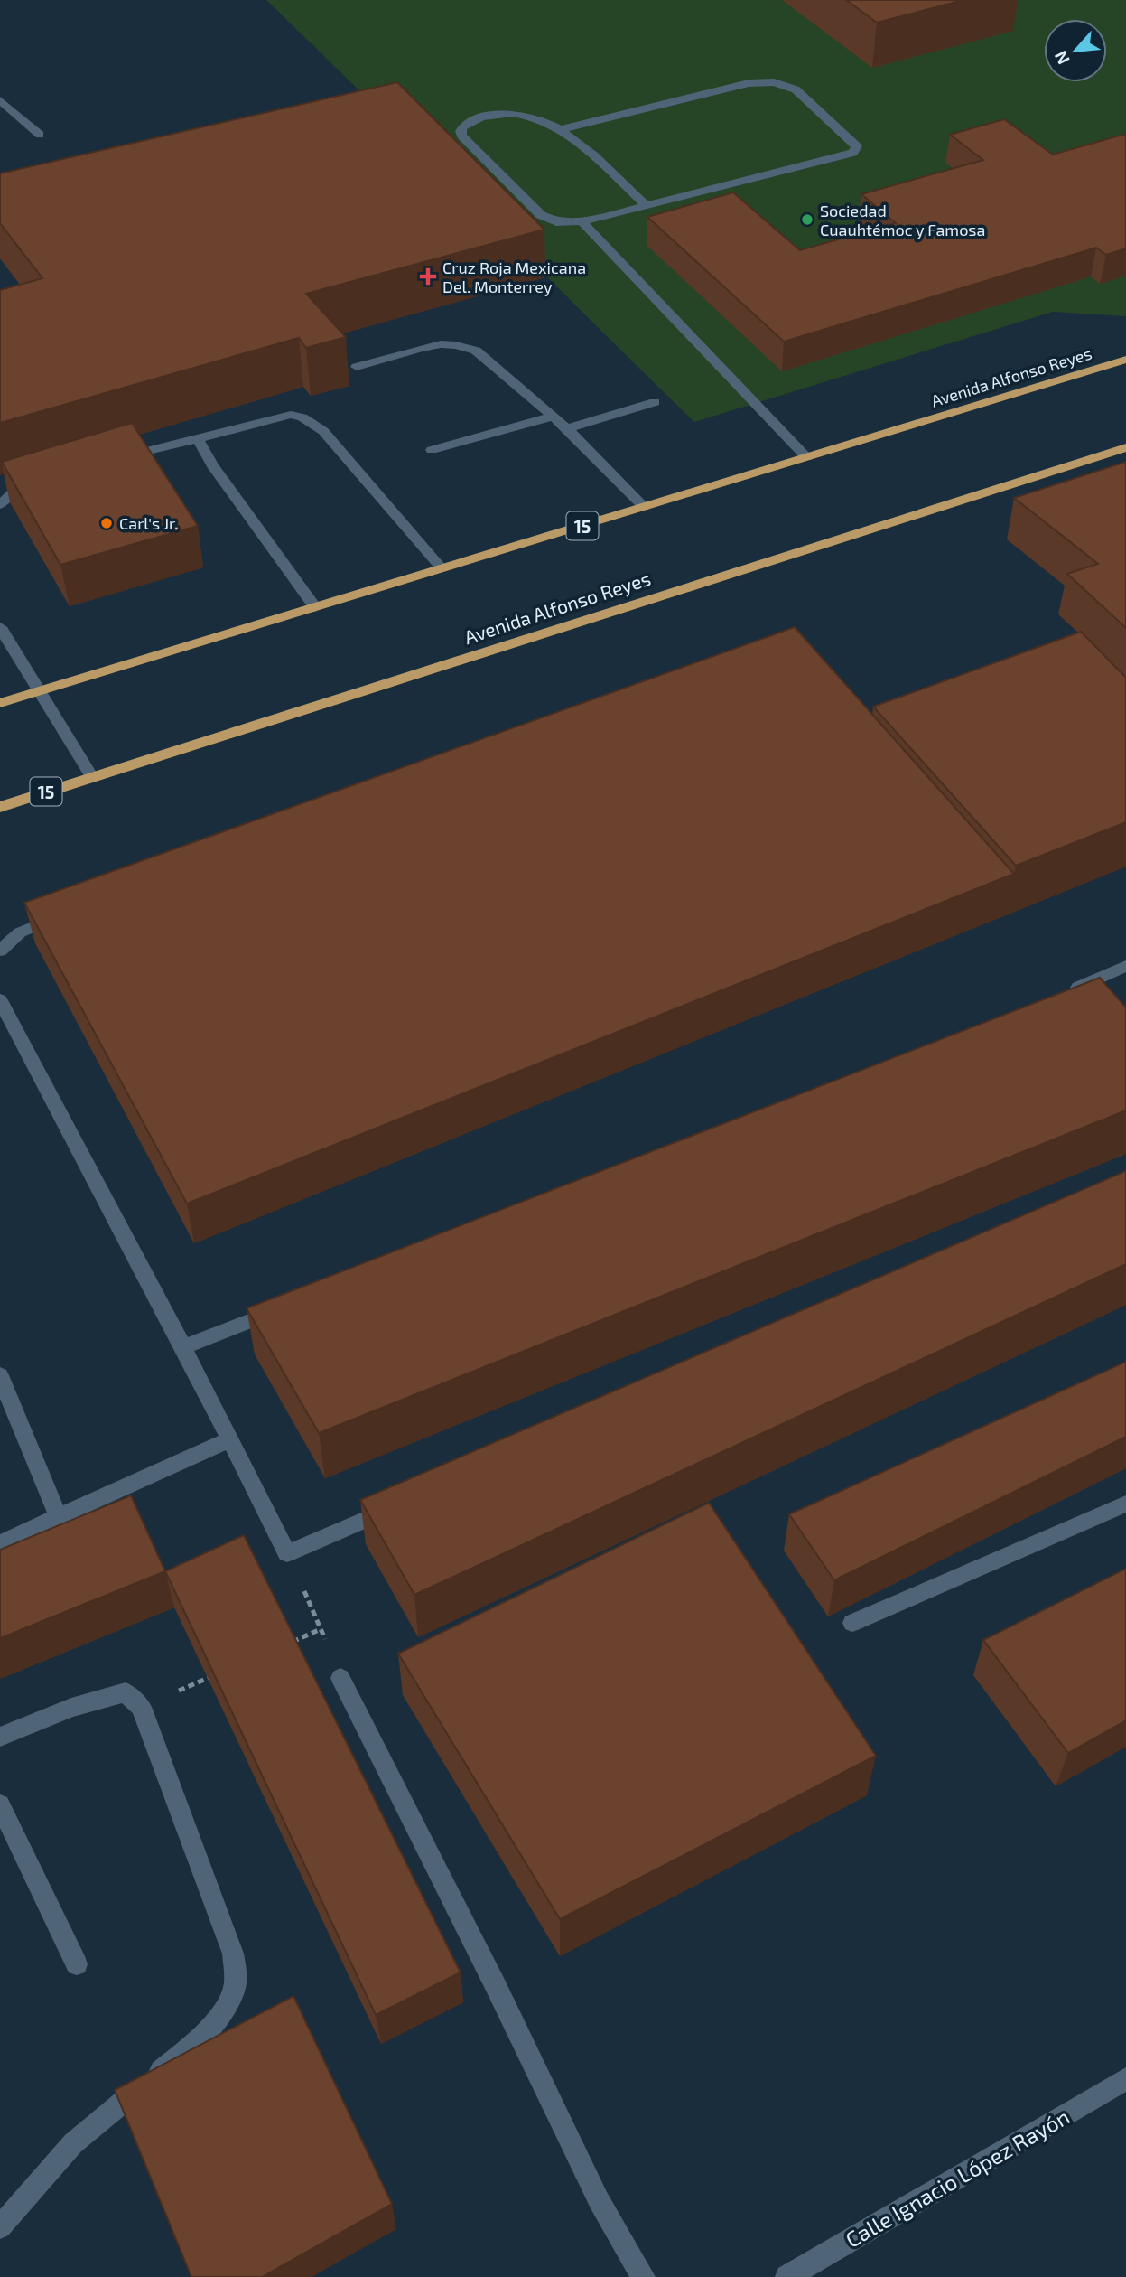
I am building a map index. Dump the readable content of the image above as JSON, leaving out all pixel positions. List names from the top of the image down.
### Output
{
  "streets": {
    "highway": ["Avenida Alfonso Reyes", "15"],
    "street": ["Calle Ignacio López Rayón"]
  },
  "places": {
    "other": ["Sociedad Cuauhtémoc y Famosa", "Carl's Jr."],
    "health": ["Cruz Roja Mexicana Del. Monterrey"]
  },
  "north": "bottom left"
}
